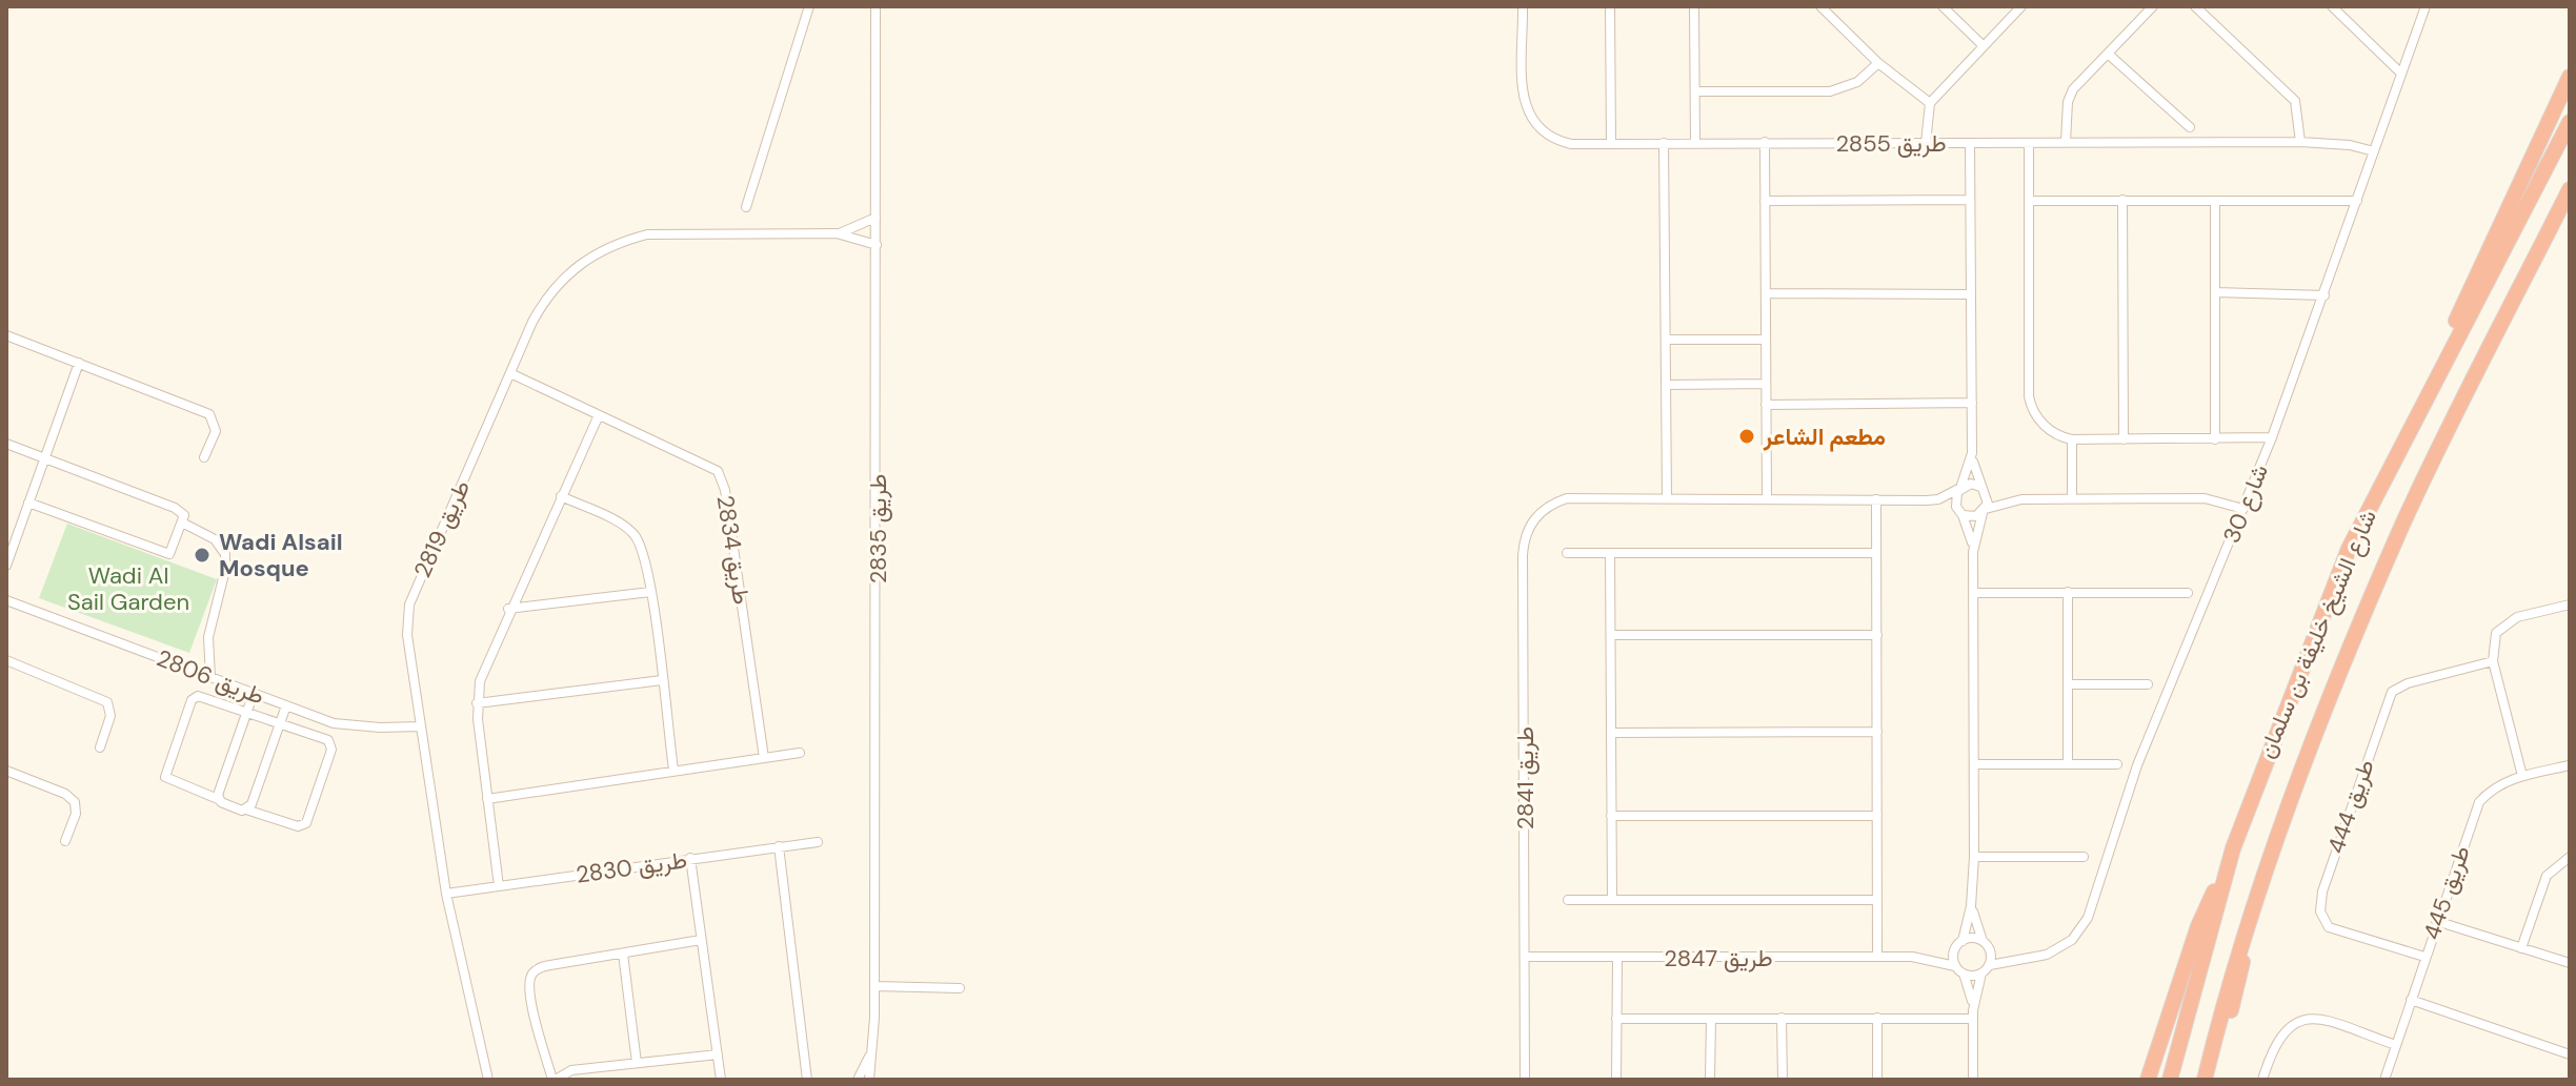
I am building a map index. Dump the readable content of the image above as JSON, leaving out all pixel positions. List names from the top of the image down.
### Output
{
  "streets": {
    "highway": ["شارع الشيخ خليفة بن سلمان"],
    "street": [
      "طريق 2855",
      "شارع 30",
      "طريق 2819",
      "طريق 2835",
      "طريق 2834",
      "طريق 2806",
      "طريق 2841",
      "طريق 444",
      "طريق 2830",
      "طريق 445",
      "طريق 2847"
    ]
  },
  "crossings": [
    ["طريق 2855", "شارع 30"],
    ["شارع 30", "طريق 2847"],
    ["طريق 2819", "طريق 2835"],
    ["طريق 2819", "طريق 2834"],
    ["طريق 2819", "طريق 2806"],
    ["طريق 2819", "طريق 2830"],
    ["طريق 2841", "طريق 2847"],
    ["طريق 444", "طريق 445"]
  ],
  "parks": ["Wadi Al Sail Garden"],
  "places": ["مطعم الشاعر", "Wadi Alsail Mosque"]
}
